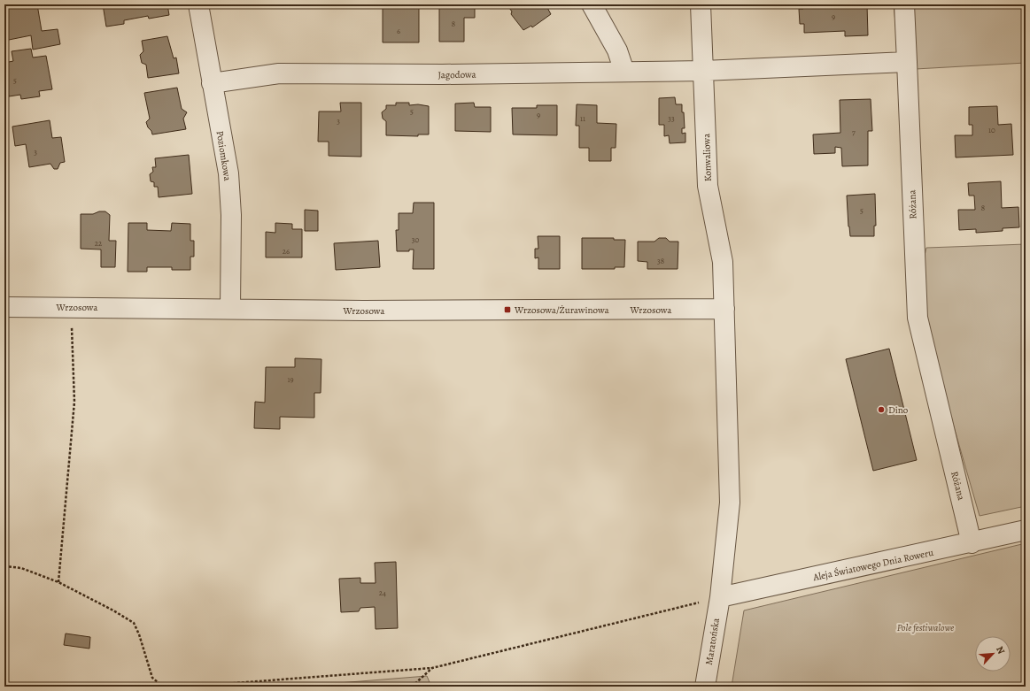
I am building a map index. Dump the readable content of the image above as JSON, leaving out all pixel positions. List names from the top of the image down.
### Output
{
  "streets": {
    "street": [
      "Jagodowa",
      "Poziomkowa",
      "Konwaliowa",
      "Różana",
      "Wrzosowa",
      "Aleja Światowego Dnia Roweru",
      "Maratońska"
    ]
  },
  "crossings": [
    ["Jagodowa", "Poziomkowa"],
    ["Jagodowa", "Konwaliowa"],
    ["Poziomkowa", "Wrzosowa"],
    ["Konwaliowa", "Wrzosowa"],
    ["Konwaliowa", "Aleja Światowego Dnia Roweru"],
    ["Konwaliowa", "Maratońska"],
    ["Różana", "Aleja Światowego Dnia Roweru"],
    ["Aleja Światowego Dnia Roweru", "Maratońska"]
  ],
  "parks": ["Pole festiwalowe"],
  "places": {
    "transit": ["Wrzosowa/Żurawinowa"],
    "other": ["Dino"]
  },
  "house_numbers": [
    "9",
    "8",
    "6",
    "5",
    "5",
    "9",
    "11",
    "33",
    "3",
    "10",
    "7",
    "3",
    "8",
    "5",
    "30",
    "22",
    "26",
    "38",
    "19",
    "24"
  ],
  "north": "top right"
}
